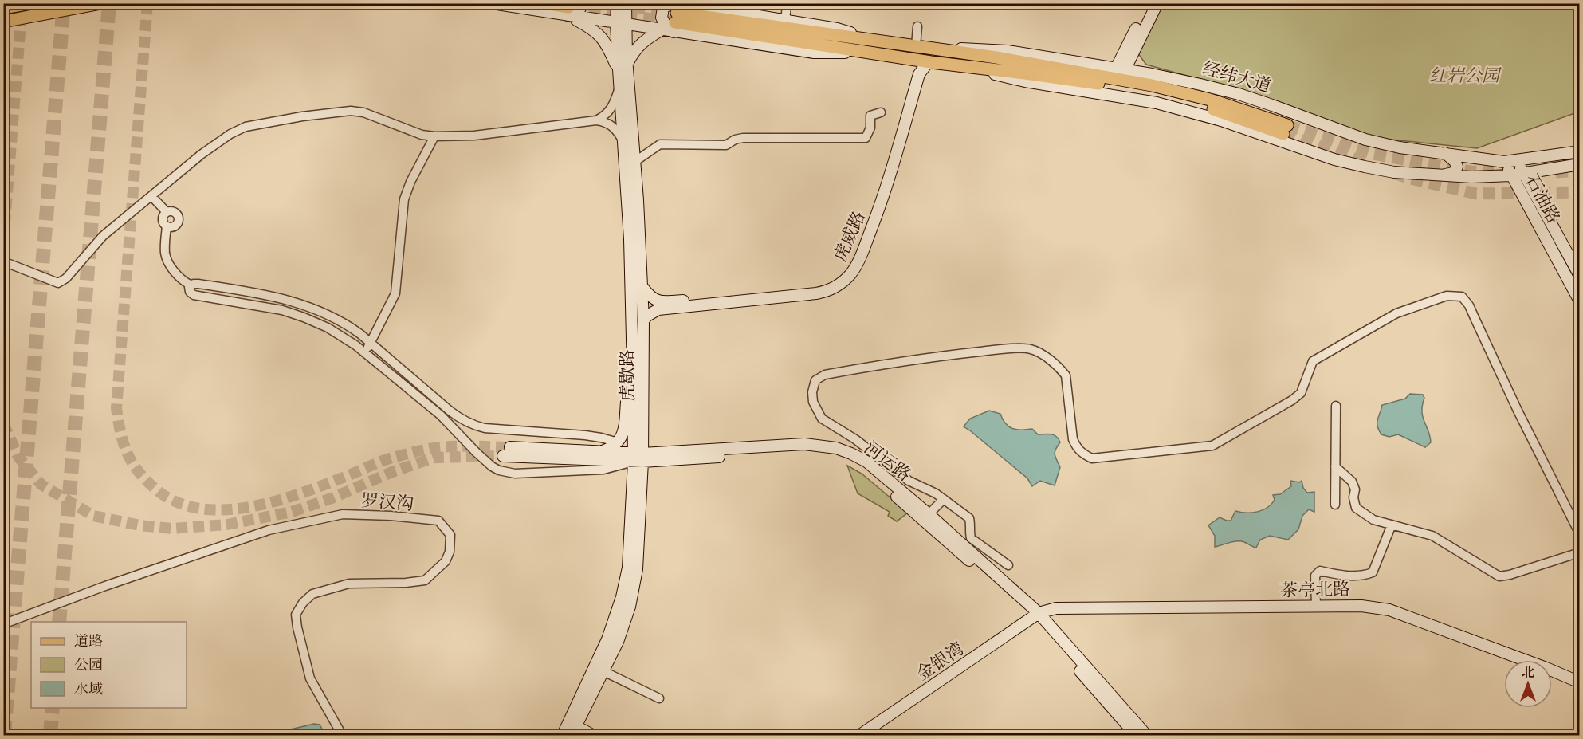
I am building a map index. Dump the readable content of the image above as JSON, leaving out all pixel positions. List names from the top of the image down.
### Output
{
  "streets": {
    "main road": [
      "经纬大道",
      "石油路",
      "虎威路",
      "虎歇路",
      "河运路",
      "茶亭北路",
      "金银湾"
    ],
    "street": ["罗汉沟"]
  },
  "crossings": [
    ["经纬大道", "石油路"],
    ["虎威路", "虎歇路"],
    ["虎歇路", "河运路"],
    ["河运路", "茶亭北路"],
    ["河运路", "金银湾"],
    ["茶亭北路", "金银湾"]
  ],
  "parks": ["红岩公园"],
  "legend": ["道路", "公园", "水域"],
  "north": "top"
}
